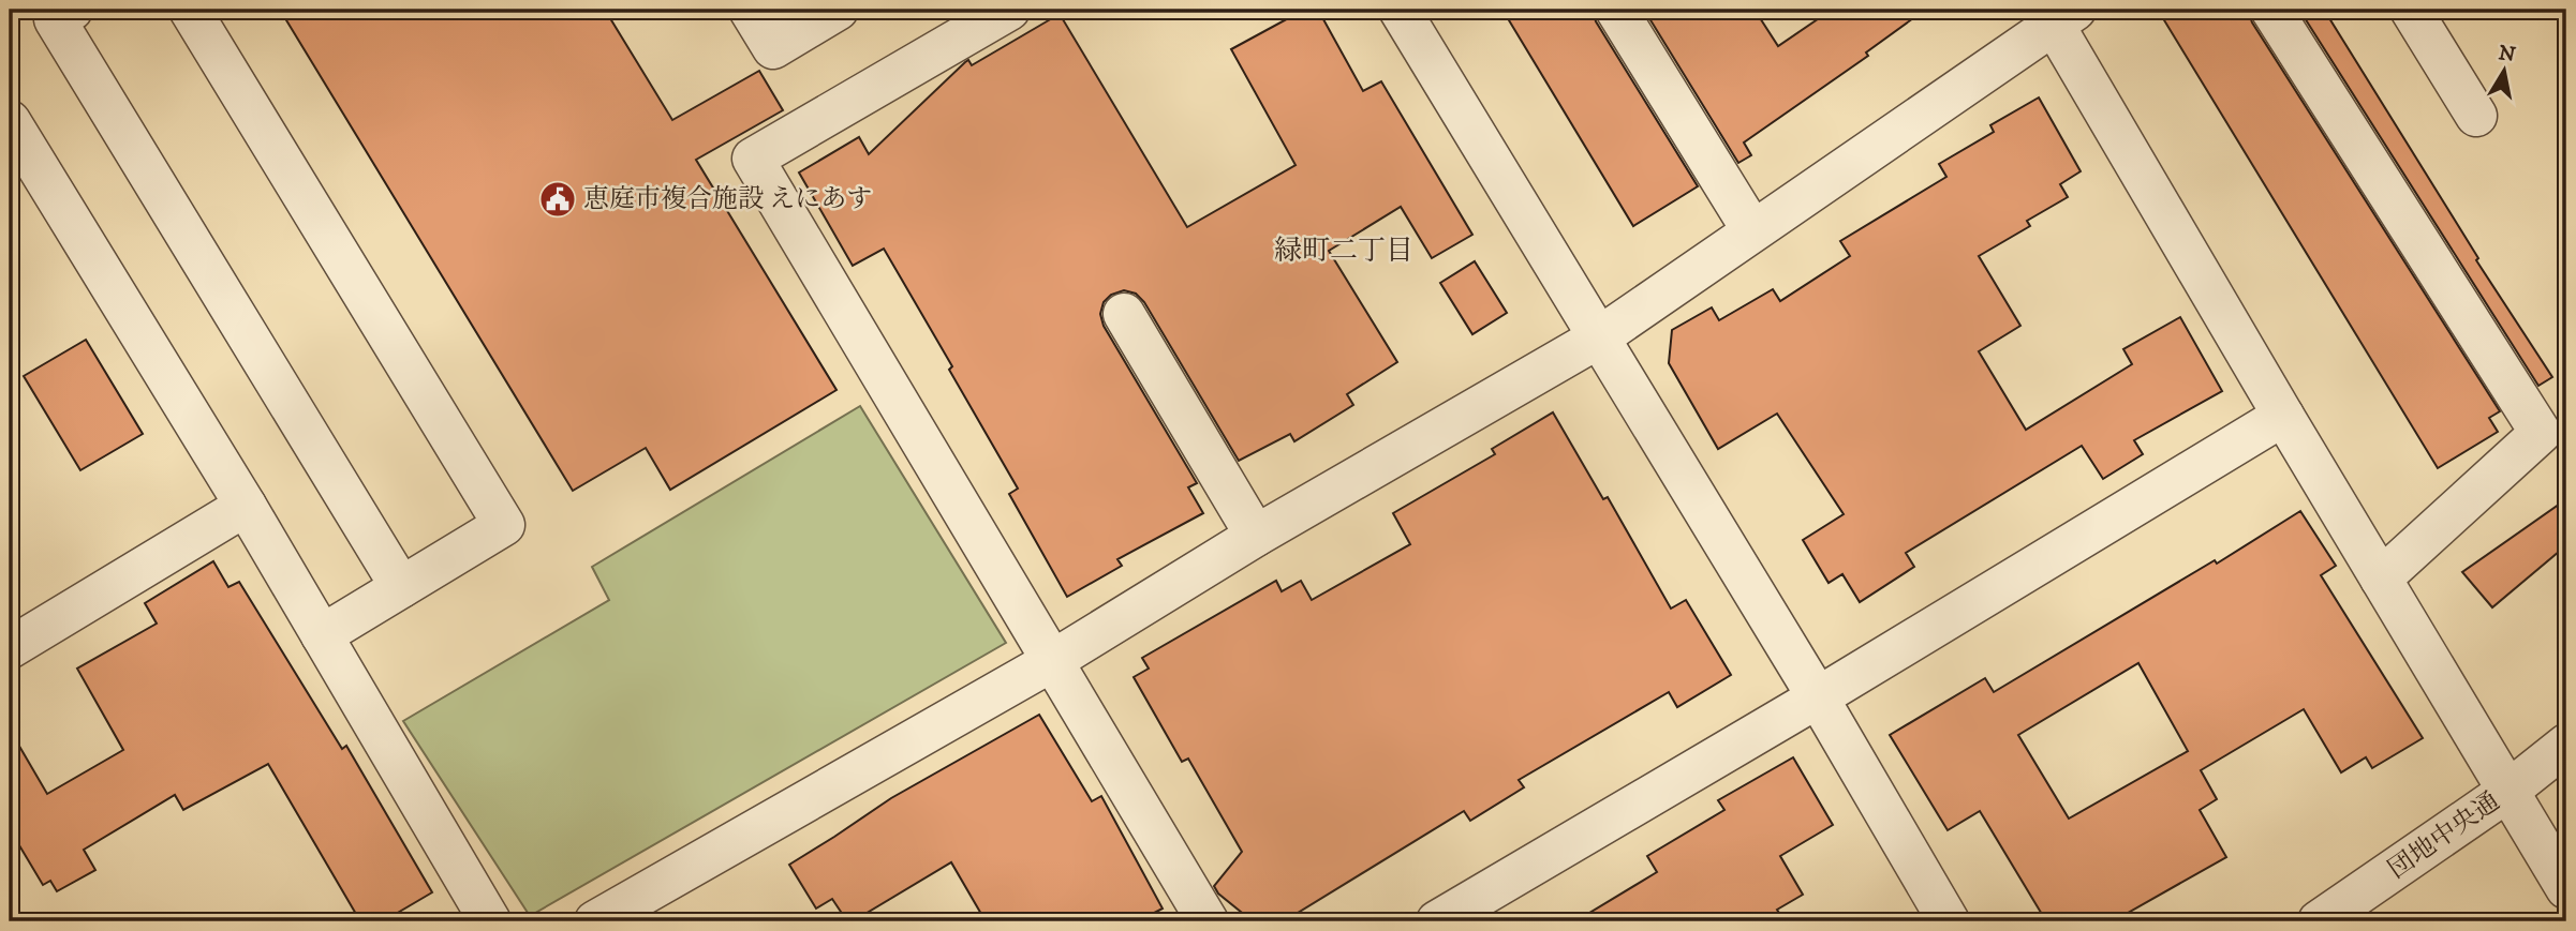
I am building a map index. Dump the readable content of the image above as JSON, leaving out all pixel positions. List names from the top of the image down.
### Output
{
  "streets": {
    "street": ["団地中央通"]
  },
  "districts": ["緑町二丁目"],
  "places": {
    "public building": ["恵庭市複合施設 えにあす"]
  },
  "north": "top"
}
